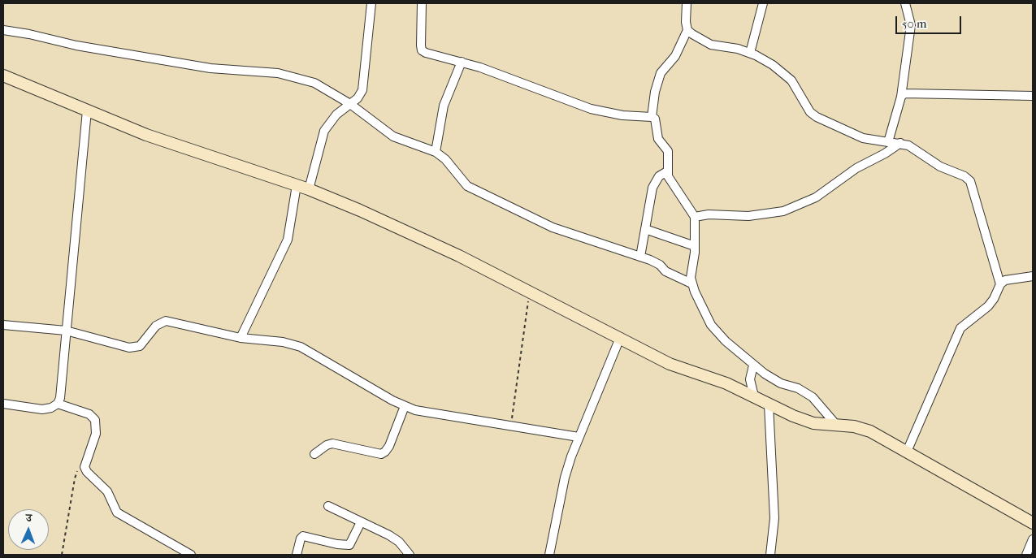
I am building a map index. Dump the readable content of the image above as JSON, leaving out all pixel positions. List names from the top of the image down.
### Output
{
  "scale_bar": "50 m",
  "north": "top"
}
